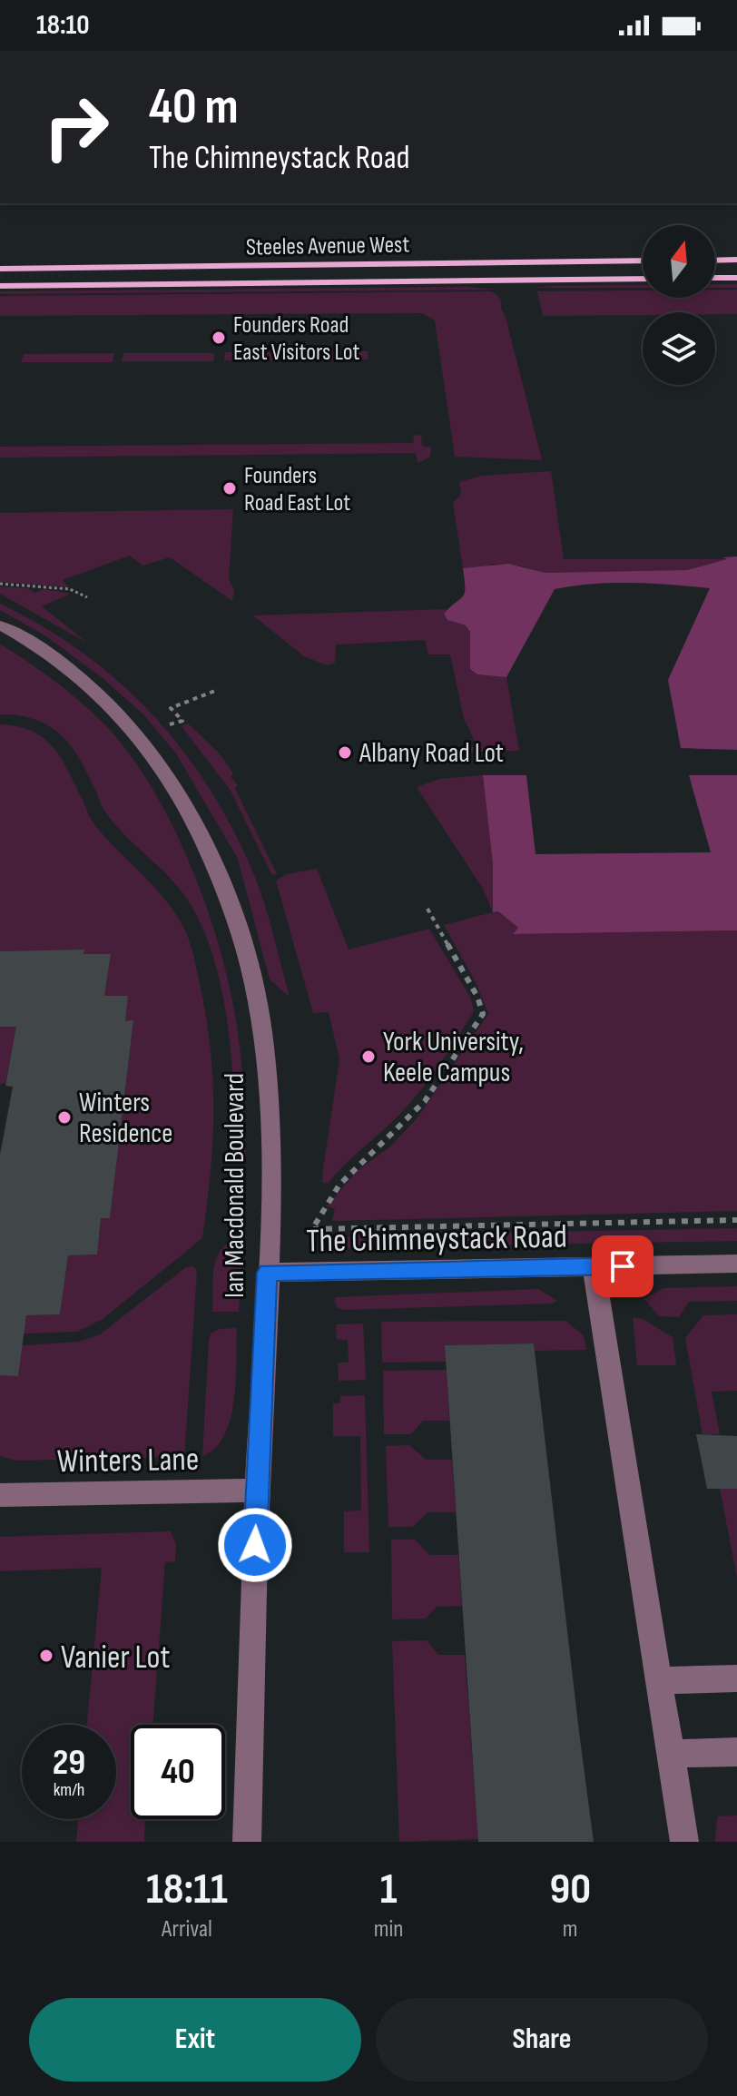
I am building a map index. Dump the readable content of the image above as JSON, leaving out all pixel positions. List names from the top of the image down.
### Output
{
  "streets": {
    "main road": ["Steeles Avenue West"],
    "street": ["Ian Macdonald Boulevard", "The Chimneystack Road", "Winters Lane"]
  },
  "crossings": [
    ["Ian Macdonald Boulevard", "The Chimneystack Road"],
    ["Ian Macdonald Boulevard", "Winters Lane"]
  ],
  "places": [
    "Founders Road East Visitors Lot",
    "Founders Road East Lot",
    "Albany Road Lot",
    "York University, Keele Campus",
    "Winters Residence",
    "Vanier Lot"
  ],
  "north": "top",
  "page": {
    "status": "18:10",
    "turn": ["40 m", "The Chimneystack Road"],
    "speed": "29 km/h",
    "limit": "40",
    "eta": [
      "18:11",
      "Arrival",
      "1",
      "min",
      "90",
      "m"
    ],
    "buttons": ["Exit", "Share"]
  }
}
